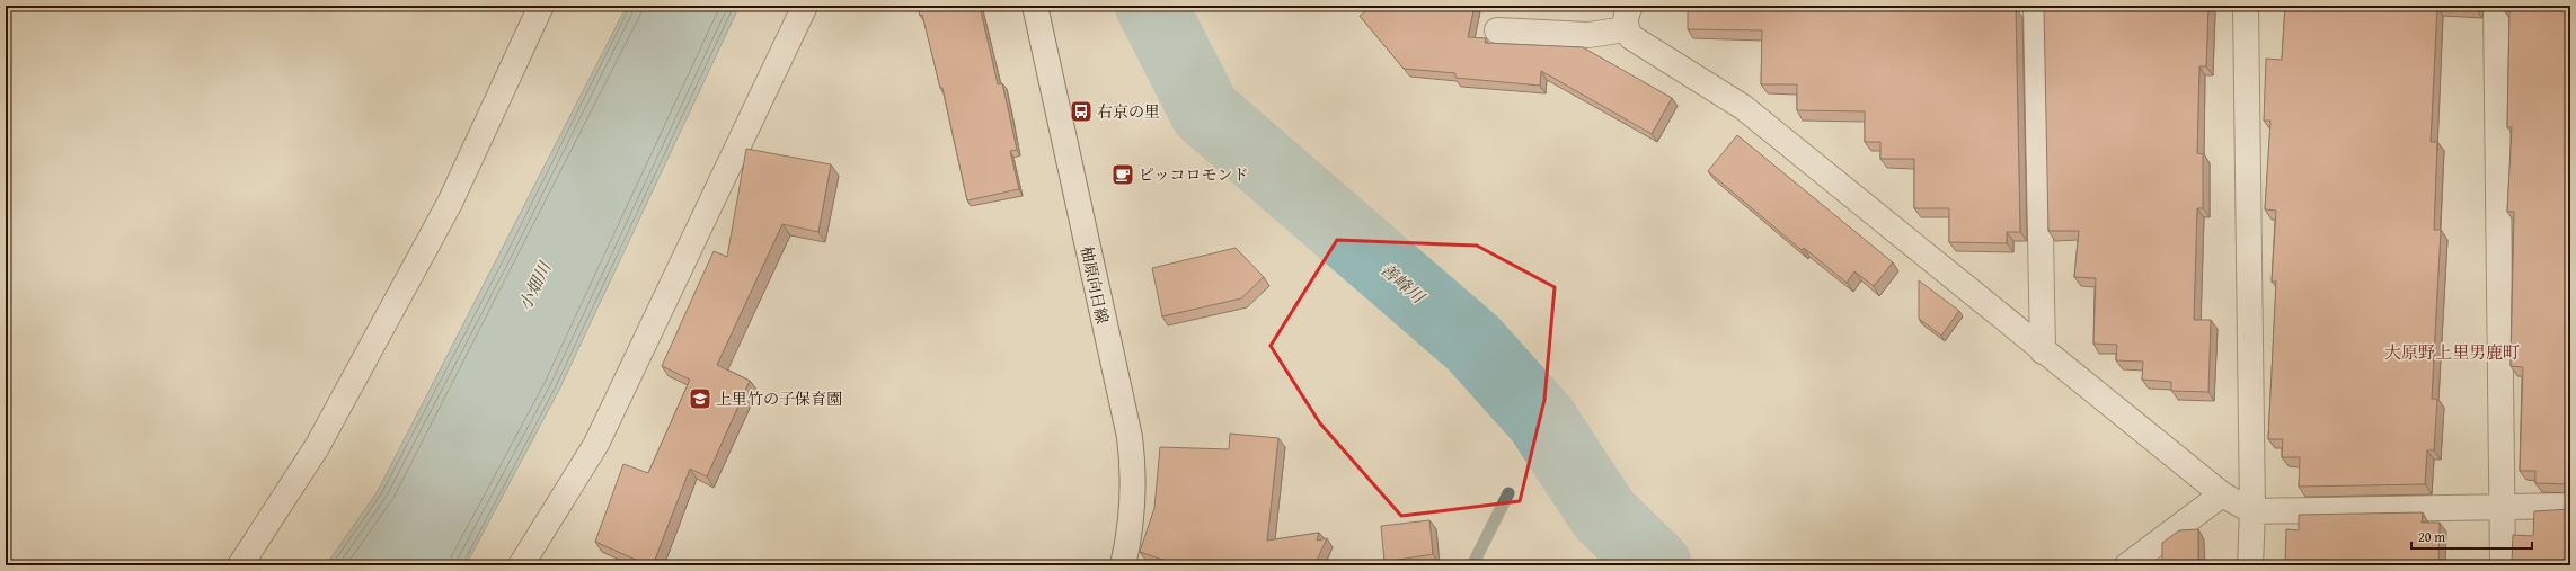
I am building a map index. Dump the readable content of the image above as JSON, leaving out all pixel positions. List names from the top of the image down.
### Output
{
  "streets": {
    "street": ["柚原向日線"]
  },
  "districts": ["大原野上里男鹿町"],
  "water": ["善峰川", "小畑川"],
  "places": {
    "bus stop": ["右京の里"],
    "cafe": ["ピッコロモンド"],
    "school or university": ["上里竹の子保育園"]
  },
  "scale_bar": "20 m"
}
